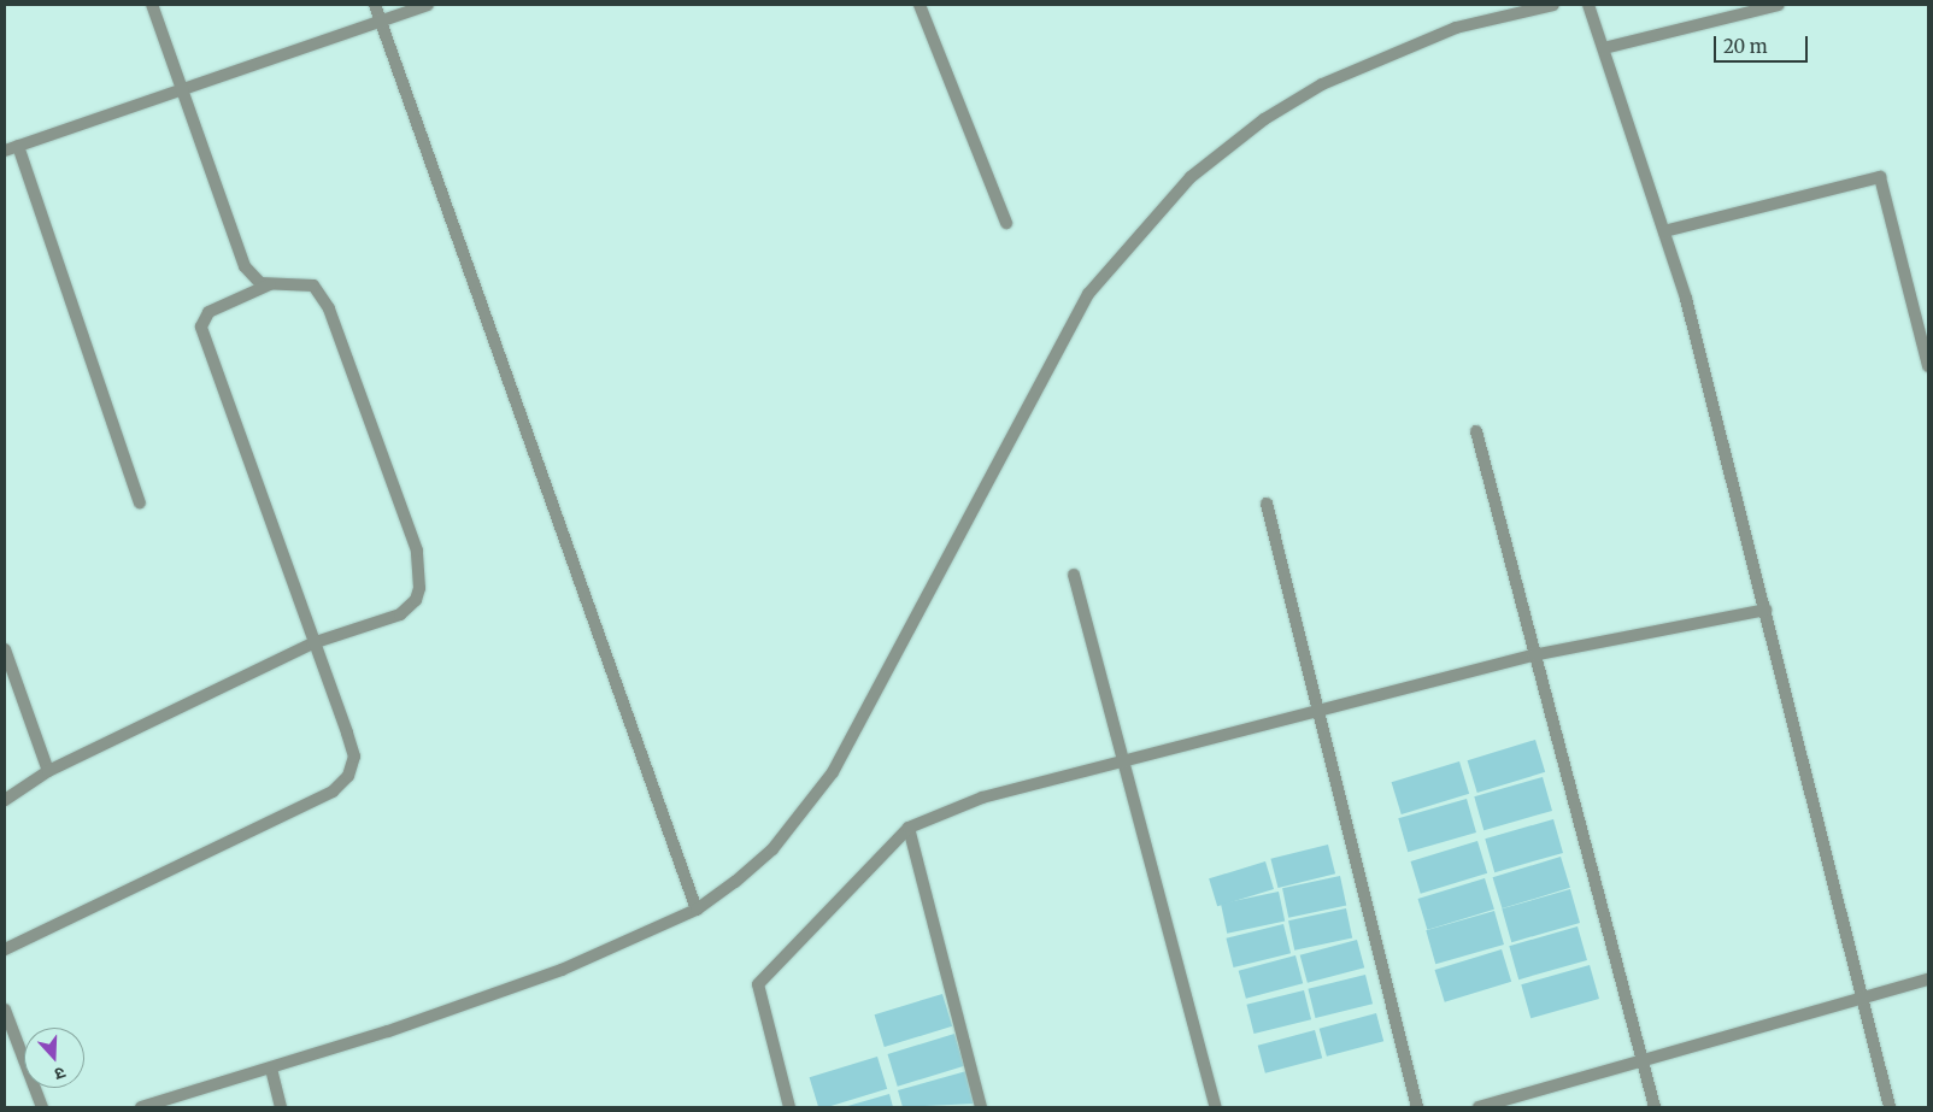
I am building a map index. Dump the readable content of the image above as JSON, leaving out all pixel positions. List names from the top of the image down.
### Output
{
  "scale_bar": "20 m",
  "north": "bottom"
}
